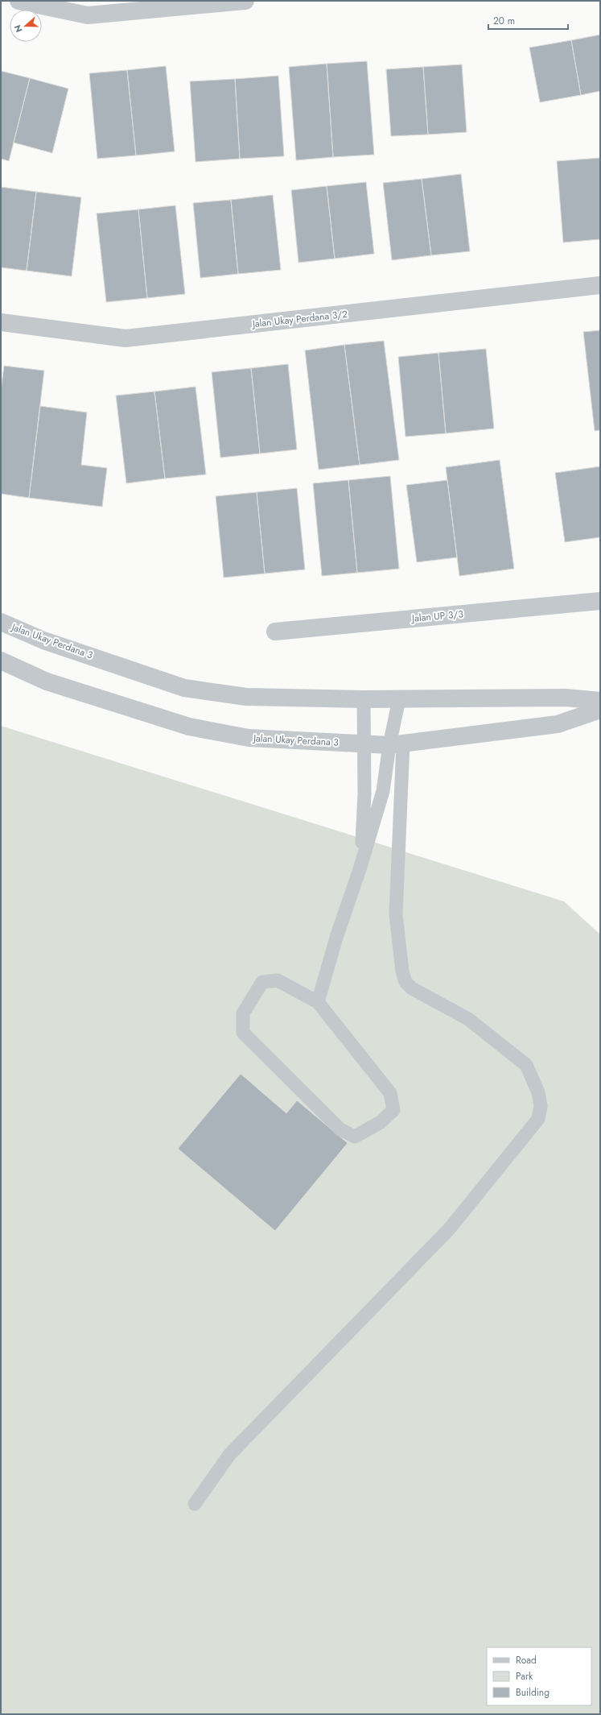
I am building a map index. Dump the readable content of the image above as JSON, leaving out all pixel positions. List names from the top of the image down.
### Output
{
  "streets": {
    "street": ["Jalan Ukay Perdana 3/2", "Jalan UP 3/3", "Jalan Ukay Perdana 3"]
  },
  "legend": ["Road", "Park", "Building"],
  "scale_bar": "20 m",
  "north": "left"
}
